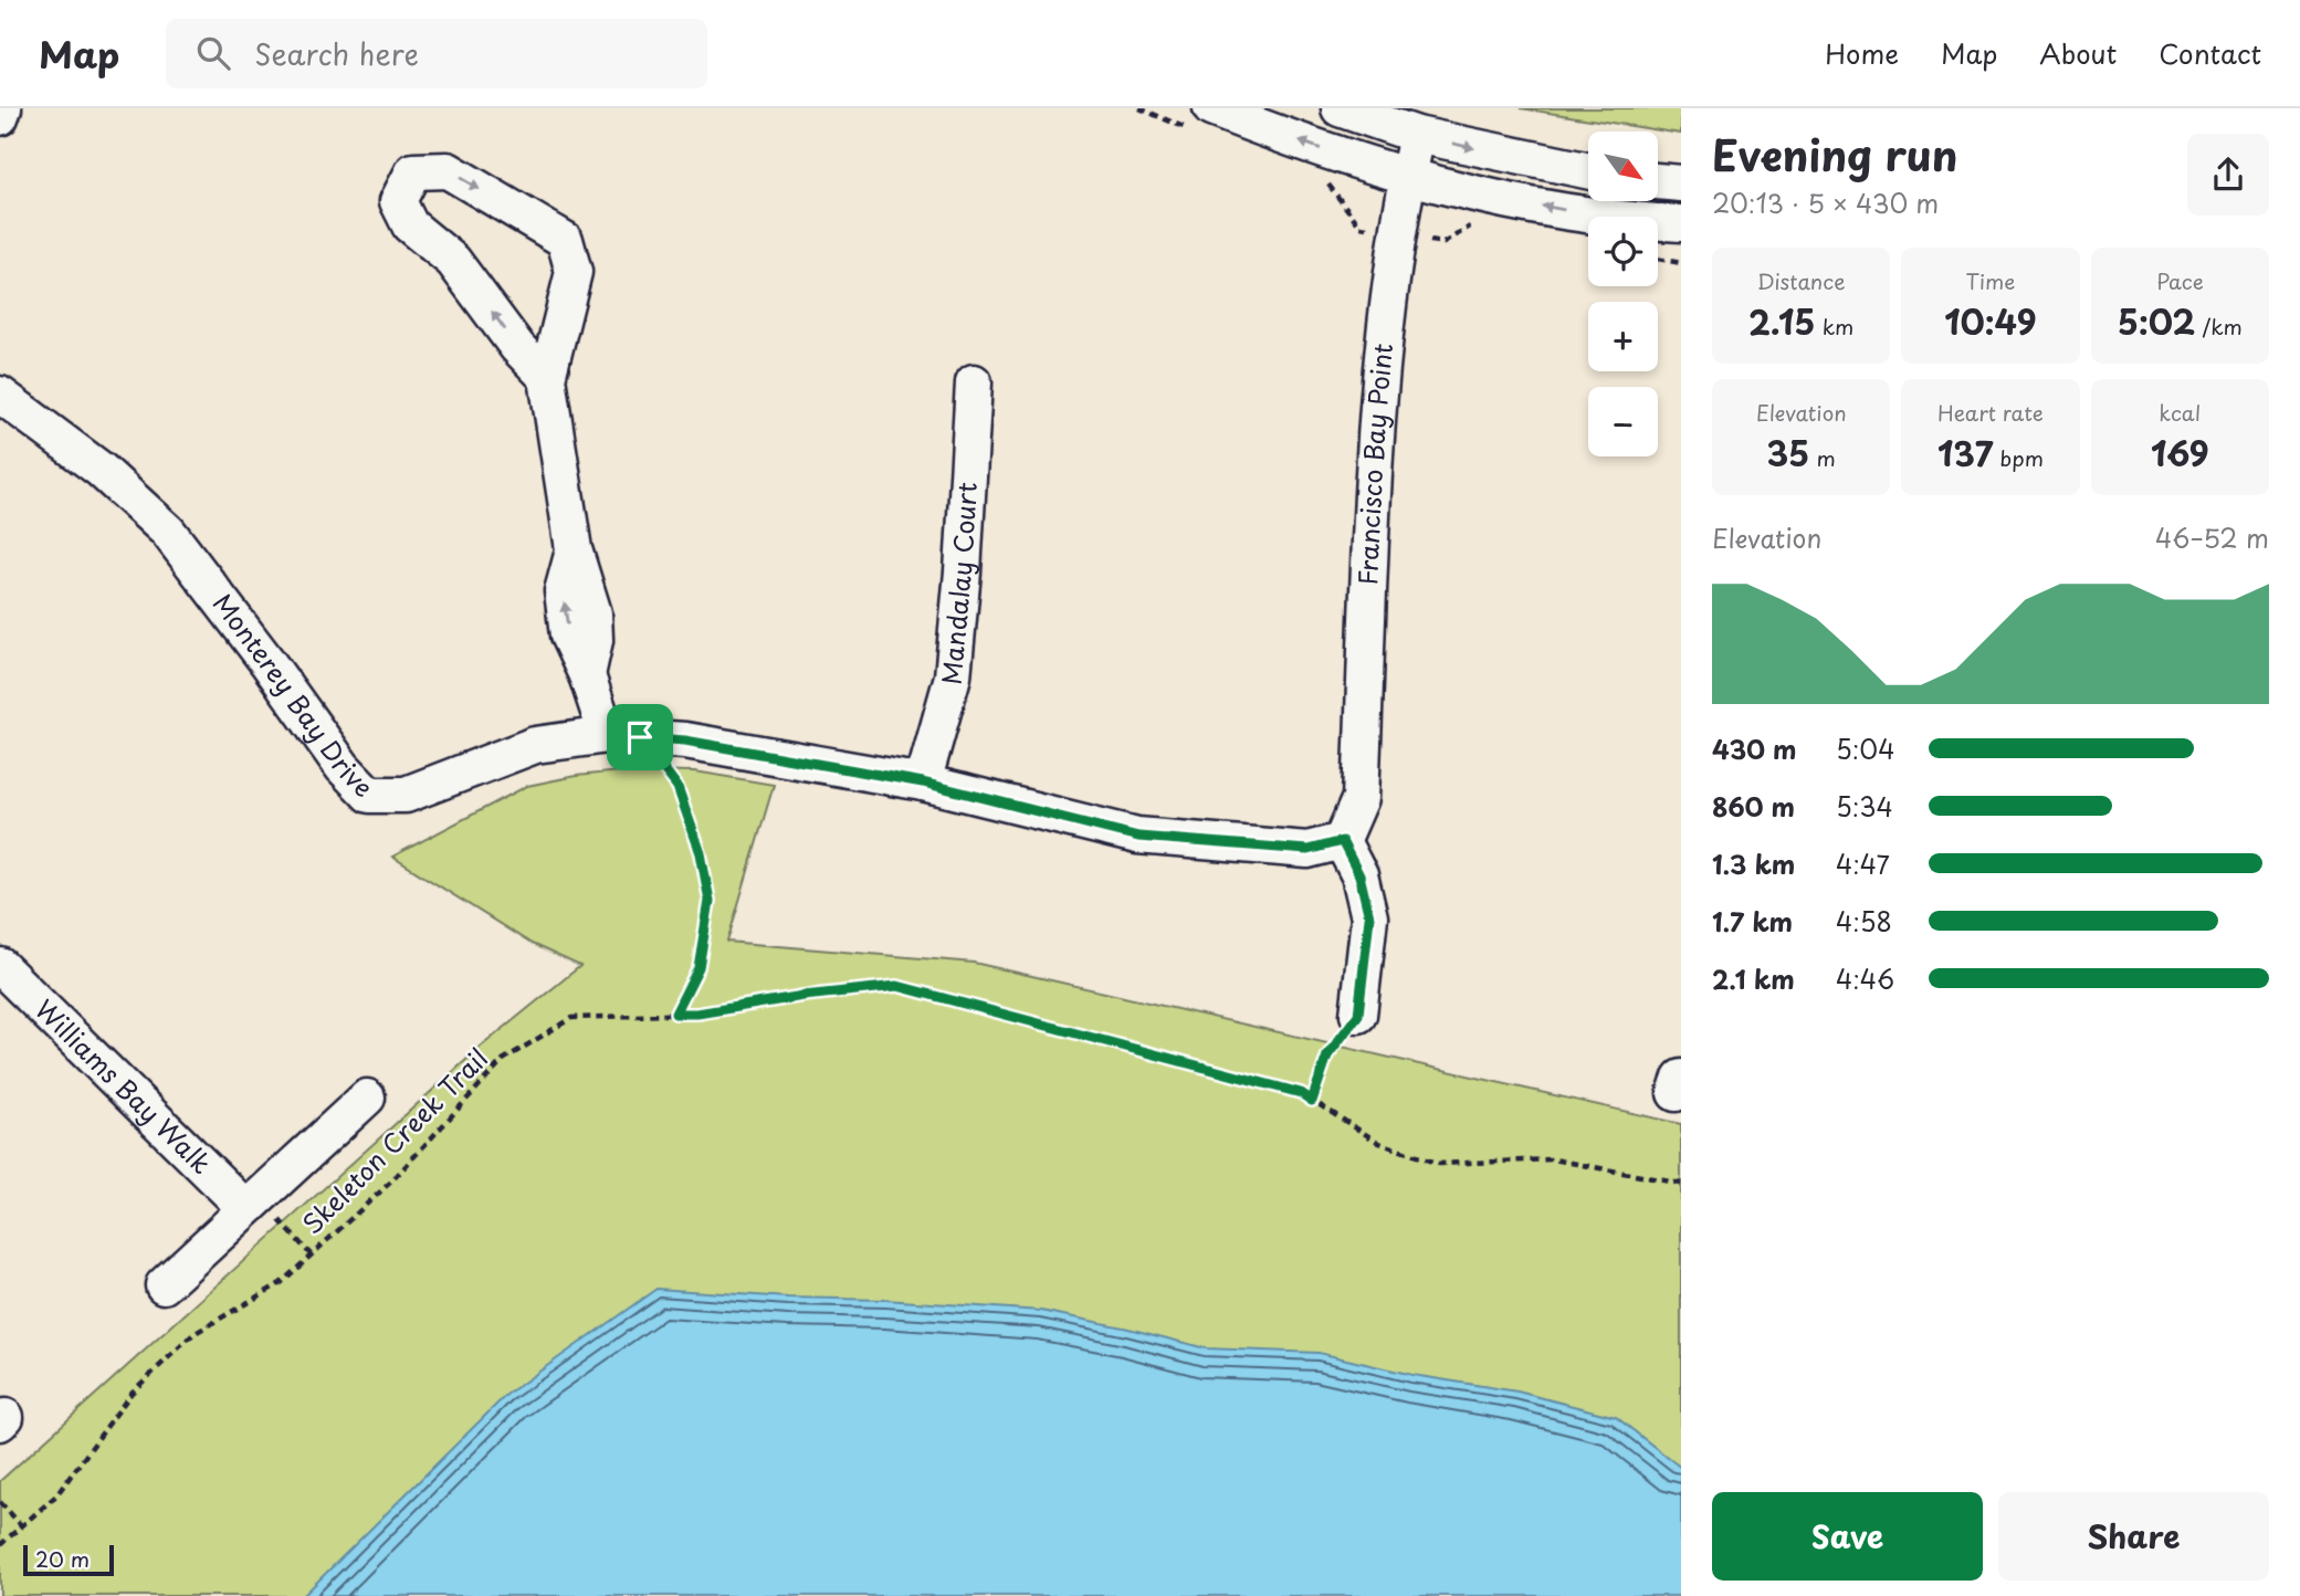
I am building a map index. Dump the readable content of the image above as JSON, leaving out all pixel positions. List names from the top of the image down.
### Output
{
  "streets": {
    "street": [
      "Francisco Bay Point",
      "Mandalay Court",
      "Monterey Bay Drive",
      "Williams Bay Walk"
    ],
    "path": ["Skeleton Creek Trail"]
  },
  "crossings": [
    ["Francisco Bay Point", "Monterey Bay Drive"],
    ["Mandalay Court", "Monterey Bay Drive"]
  ],
  "scale_bar": "20 m",
  "north": "bottom right",
  "page": {
    "header": "Map",
    "search": "Search here",
    "nav": [
      "Home",
      "Map",
      "About",
      "Contact"
    ],
    "heading": ["Evening run", "20:13 · 5 × 430 m"],
    "map_buttons": ["+", "−"],
    "stats": [
      ["Distance", "2.15 km"],
      ["Time", "10:49"],
      ["Pace", "5:02 /km"],
      ["Elevation", "35 m"],
      ["Heart rate", "137 bpm"],
      ["kcal", "169"]
    ],
    "chart": ["Elevation", "46–52 m"],
    "list": [
      {
        "name": "430 m",
        "note": "5:04"
      },
      {
        "name": "860 m",
        "note": "5:34"
      },
      {
        "name": "1.3 km",
        "note": "4:47"
      },
      {
        "name": "1.7 km",
        "note": "4:58"
      },
      {
        "name": "2.1 km",
        "note": "4:46"
      }
    ],
    "buttons": ["Save", "Share"],
    "scale": "20 m"
  }
}
